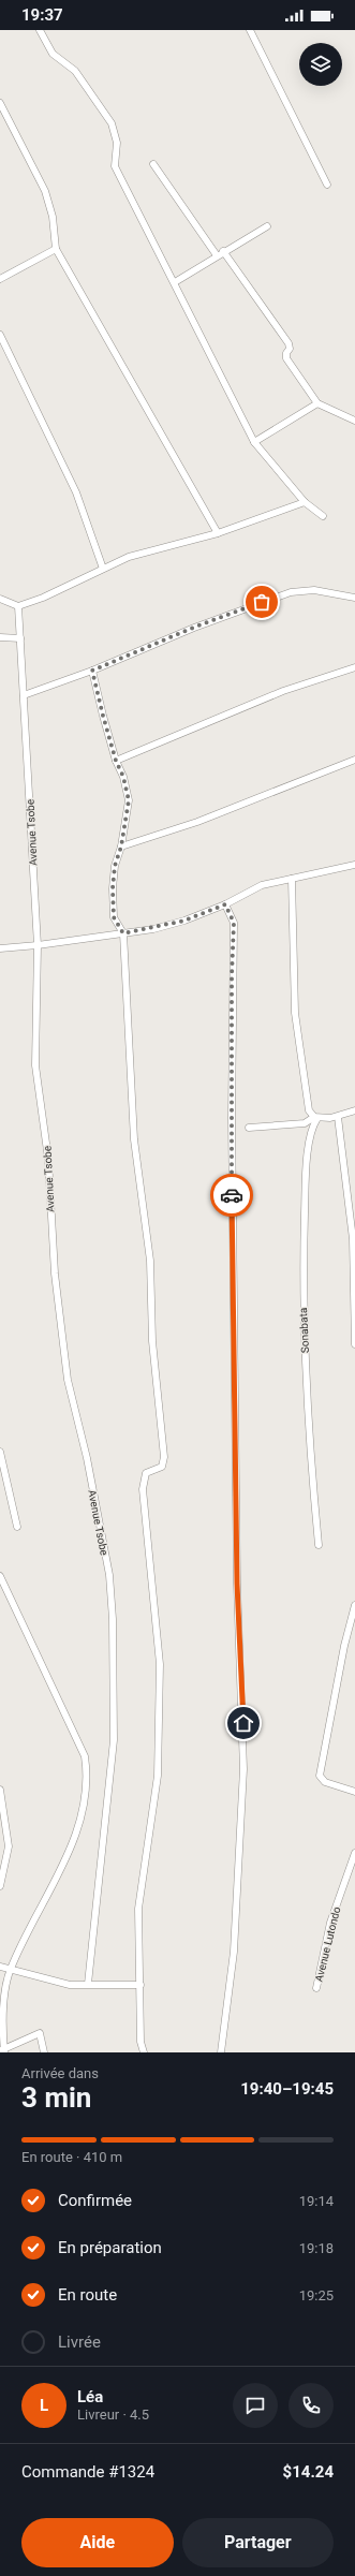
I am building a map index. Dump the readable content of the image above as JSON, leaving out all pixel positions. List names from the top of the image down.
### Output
{
  "streets": {
    "street": ["Avenue Tsobe", "Sonabata", "Avenue Lutondo"]
  },
  "page": {
    "status": "19:37",
    "heading": ["3 min", "Arrivée dans", "19:40–19:45"],
    "panel": [
      "Léa",
      "Livreur · 4.5",
      "Commande #1324",
      "$14.24"
    ],
    "bar": "En route · 410 m",
    "list": [
      ["Confirmée", "19:14"],
      ["En préparation", "19:18"],
      ["En route", "19:25"],
      "Livrée"
    ],
    "round": "L",
    "buttons": ["Aide", "Partager"]
  }
}
